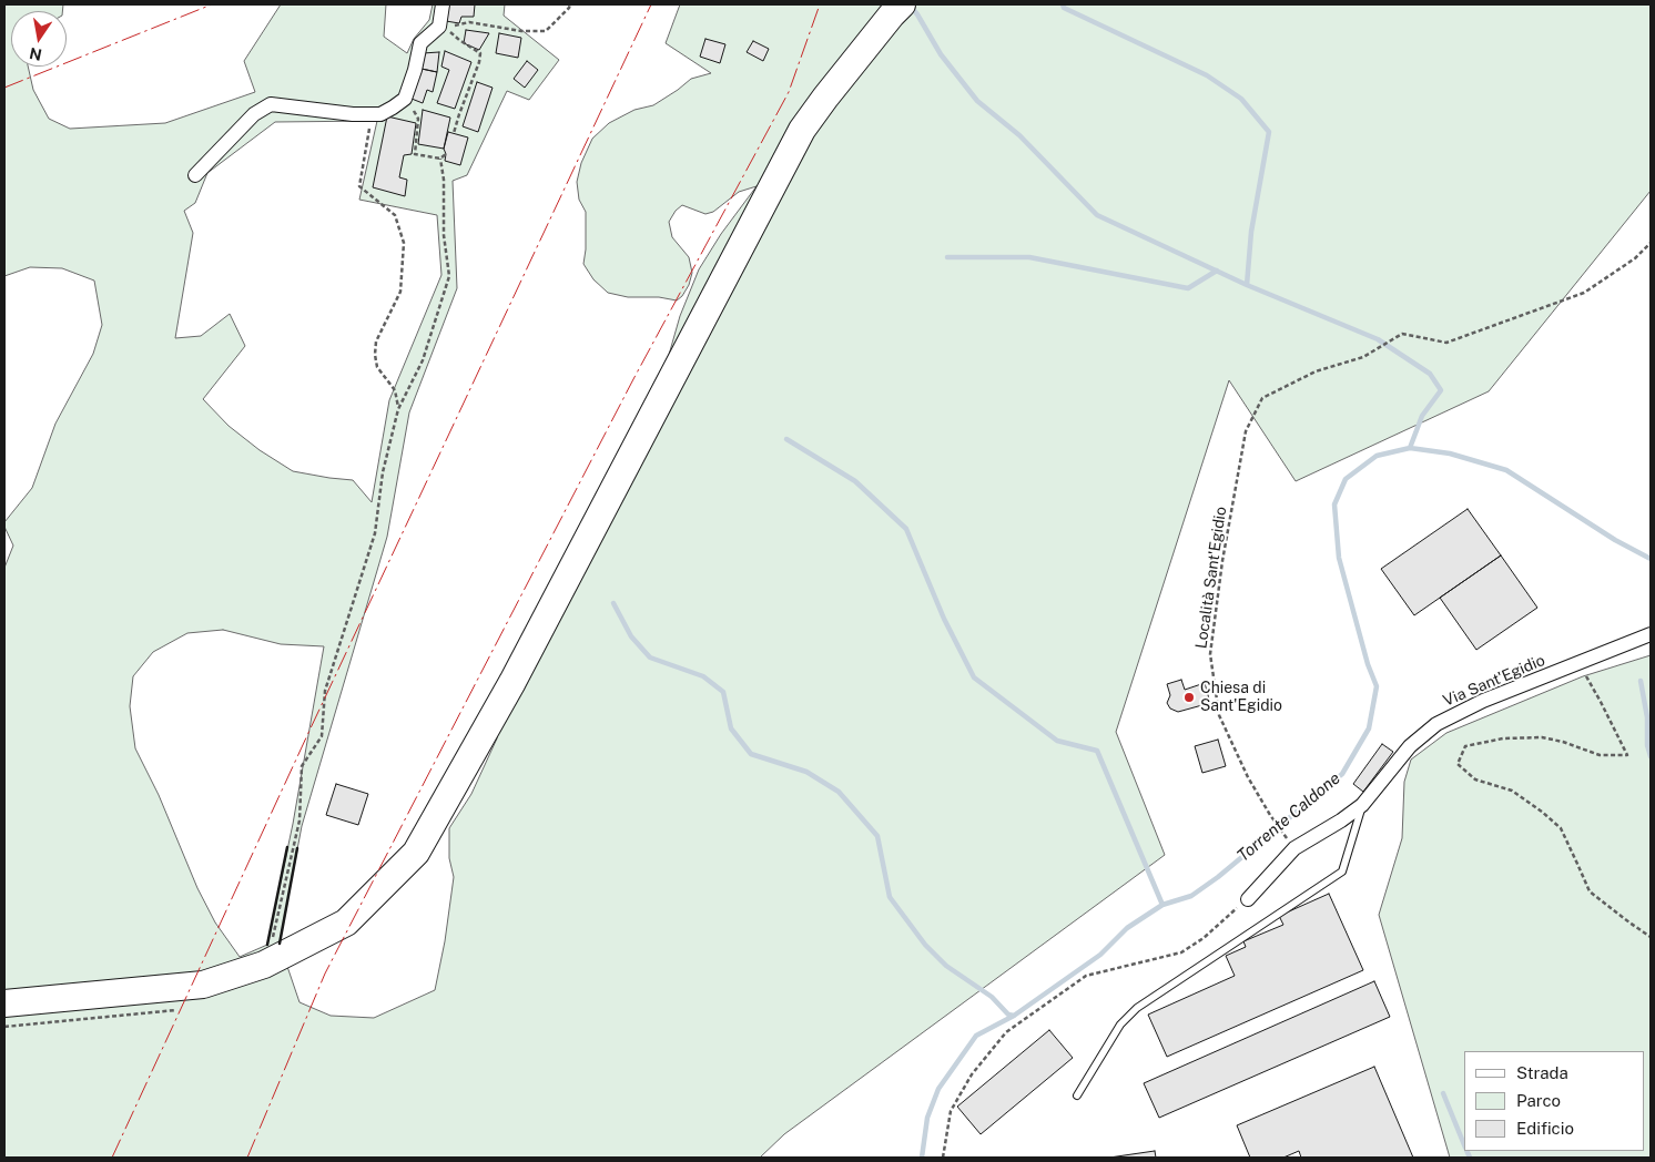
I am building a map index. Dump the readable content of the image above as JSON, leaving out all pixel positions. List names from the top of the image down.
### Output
{
  "streets": {
    "street": ["Via Sant'Egidio"],
    "path": ["Località Sant'Egidio"]
  },
  "water": ["Torrente Caldone"],
  "places": ["Chiesa di Sant'Egidio"],
  "legend": ["Strada", "Parco", "Edificio"],
  "north": "bottom"
}
